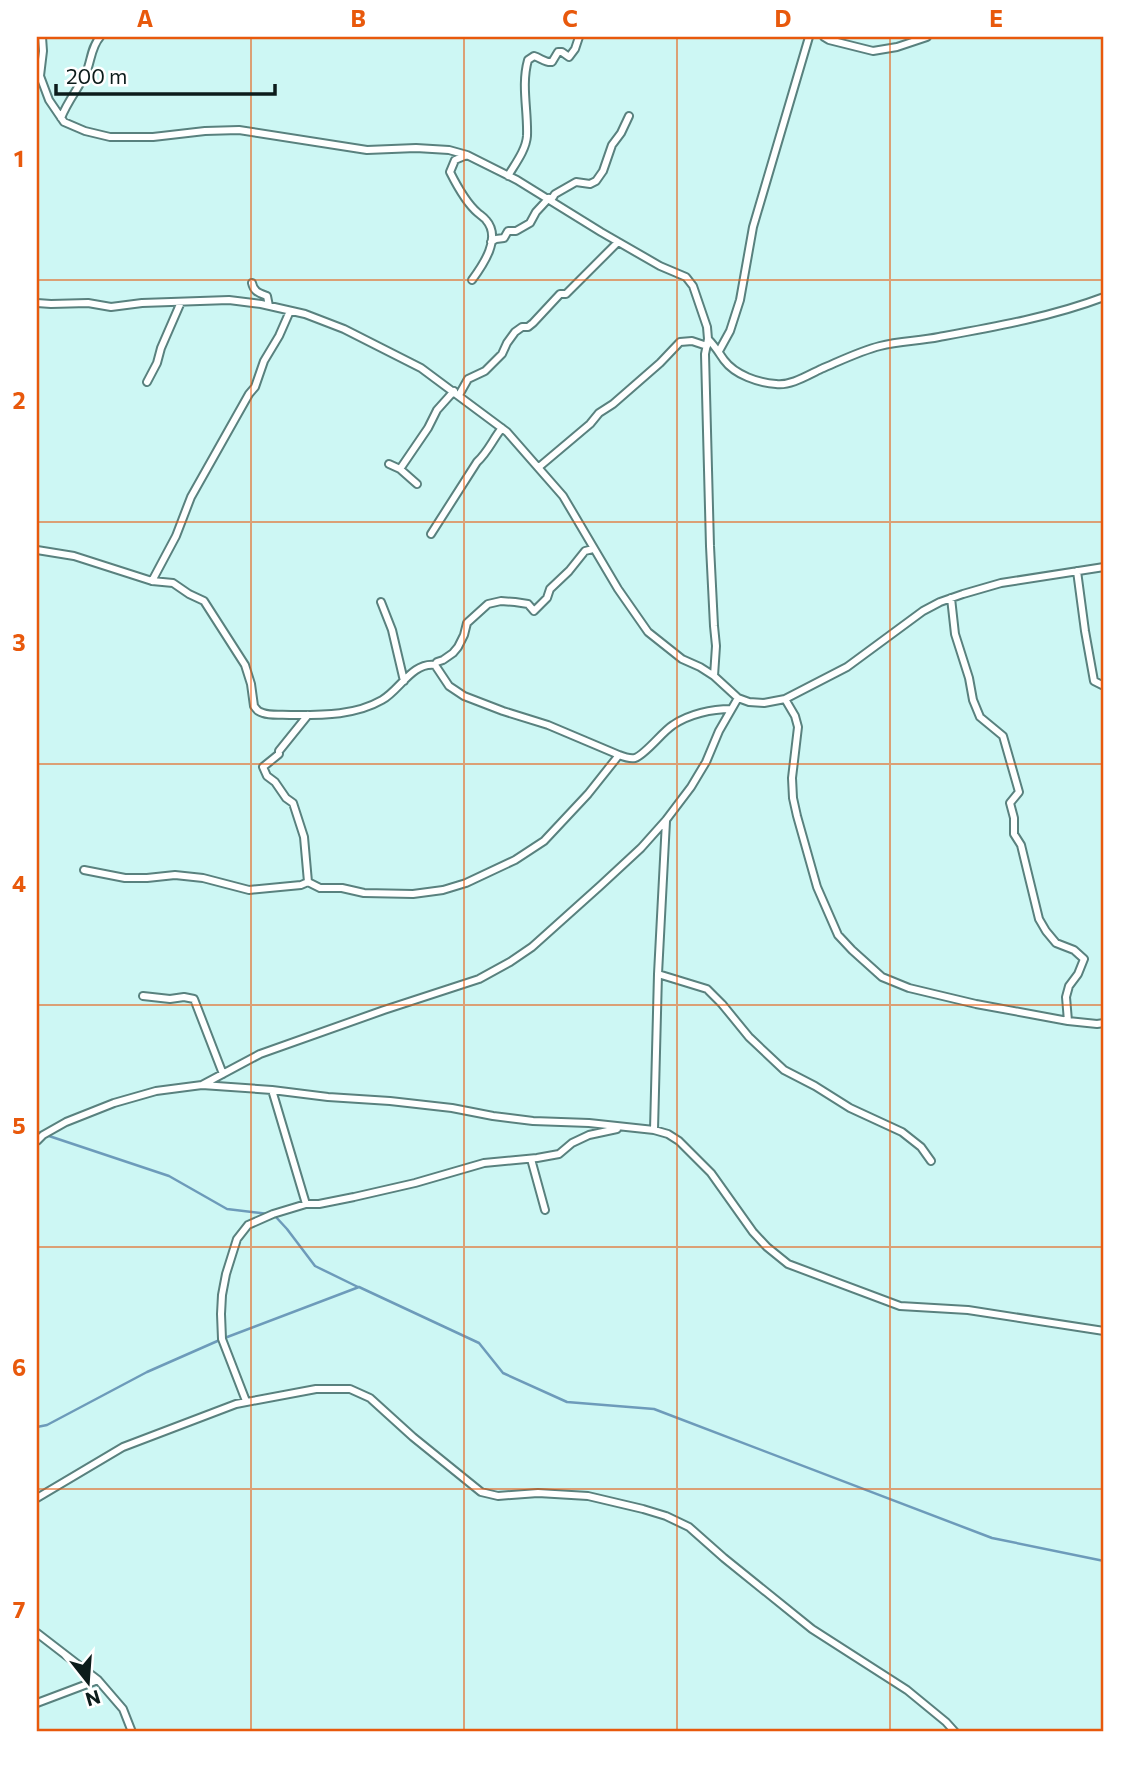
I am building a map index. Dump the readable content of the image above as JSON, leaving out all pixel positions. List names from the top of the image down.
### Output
{
  "scale_bar": "200 m",
  "north": "bottom",
  "grid": {
    "columns": [
      "A",
      "B",
      "C",
      "D",
      "E"
    ],
    "rows": [
      "1",
      "2",
      "3",
      "4",
      "5",
      "6",
      "7"
    ]
  }
}
